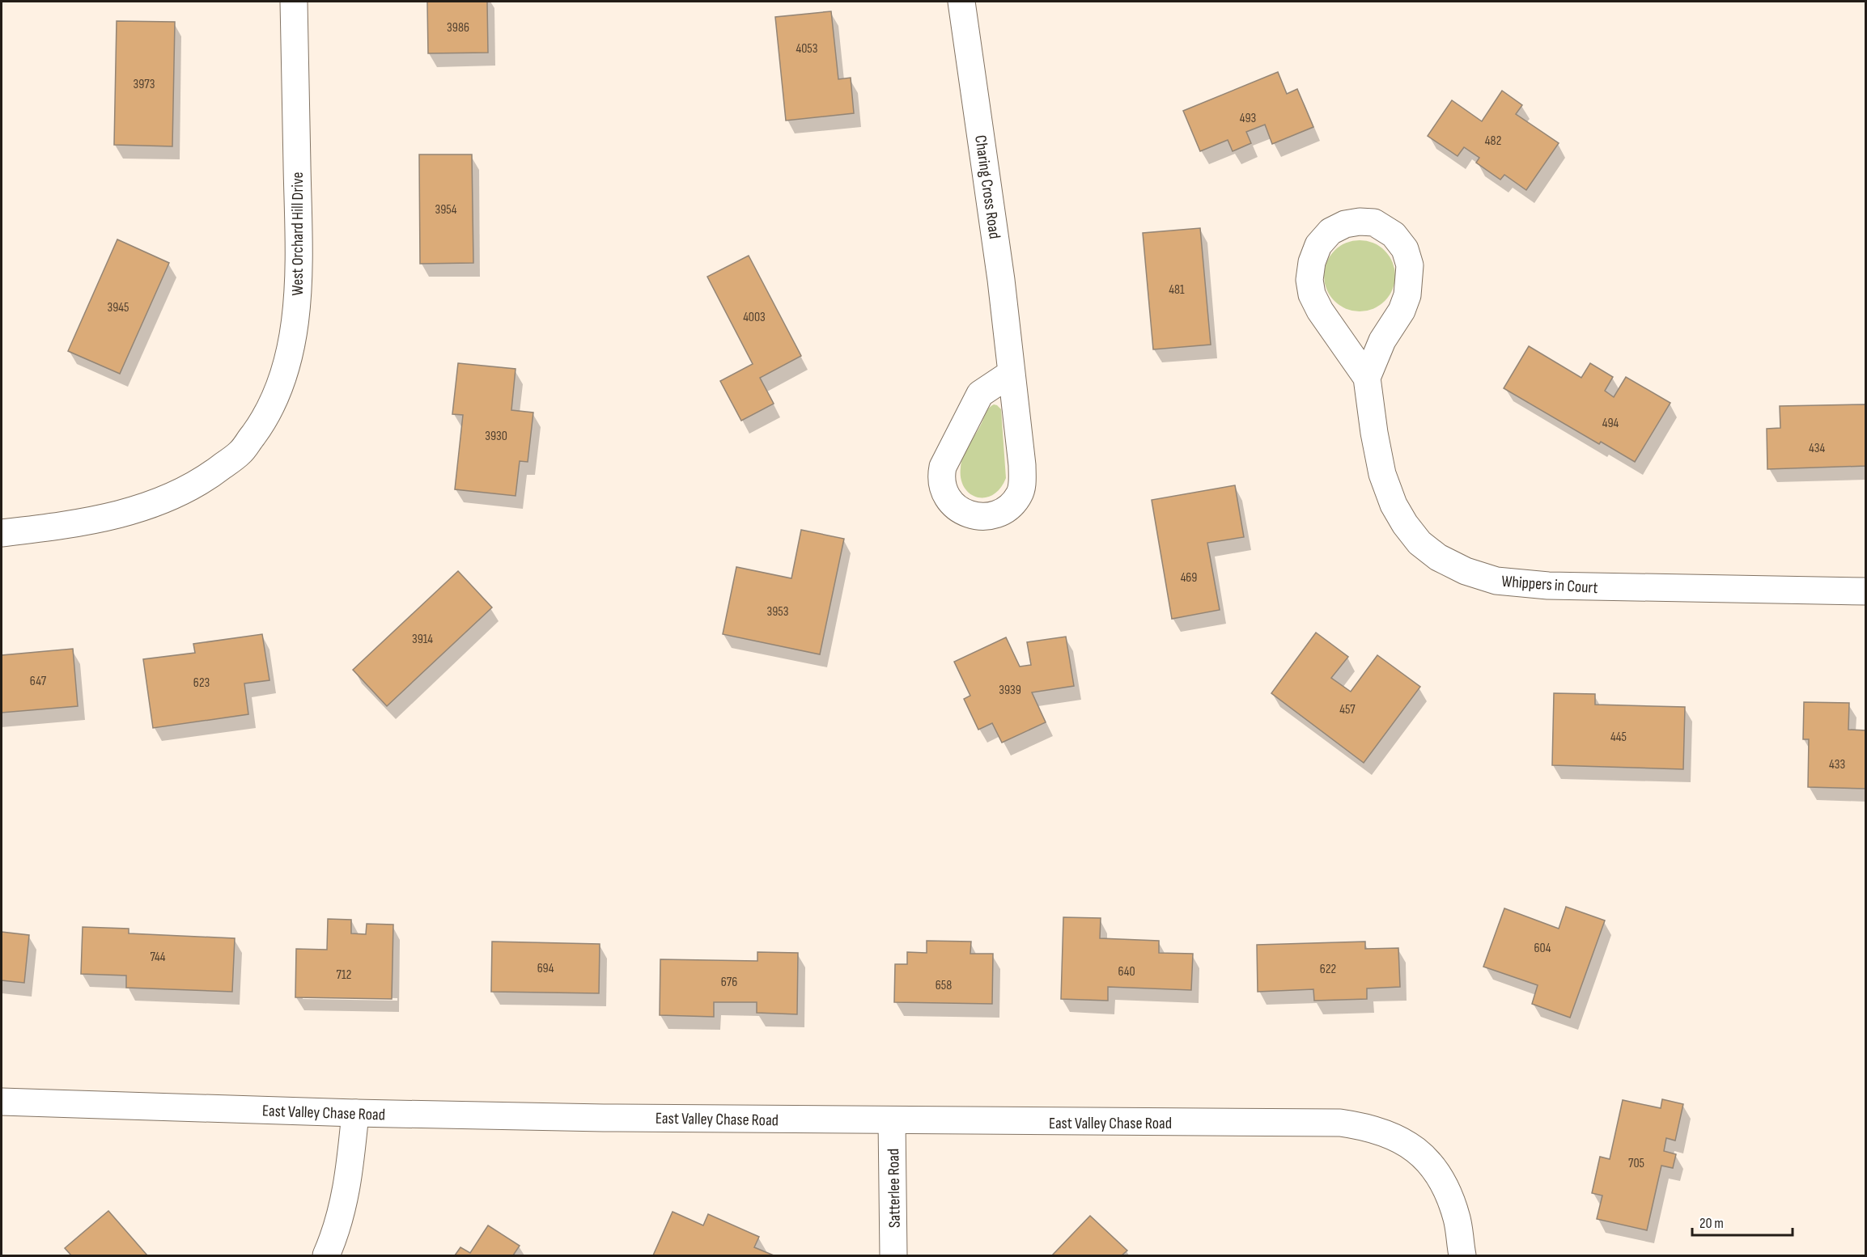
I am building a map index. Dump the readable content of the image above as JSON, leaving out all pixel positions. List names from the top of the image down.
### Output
{
  "streets": {
    "street": [
      "Charing Cross Road",
      "West Orchard Hill Drive",
      "Whippers in Court",
      "East Valley Chase Road",
      "Satterlee Road"
    ]
  },
  "crossings": [
    ["East Valley Chase Road", "Satterlee Road"]
  ],
  "house_numbers": [
    "3986",
    "4053",
    "3973",
    "493",
    "482",
    "3954",
    "481",
    "3945",
    "4003",
    "494",
    "3930",
    "434",
    "469",
    "3953",
    "3914",
    "647",
    "623",
    "3939",
    "457",
    "445",
    "433",
    "604",
    "744",
    "694",
    "622",
    "640",
    "712",
    "676",
    "658",
    "705"
  ],
  "scale_bar": "20 m"
}
